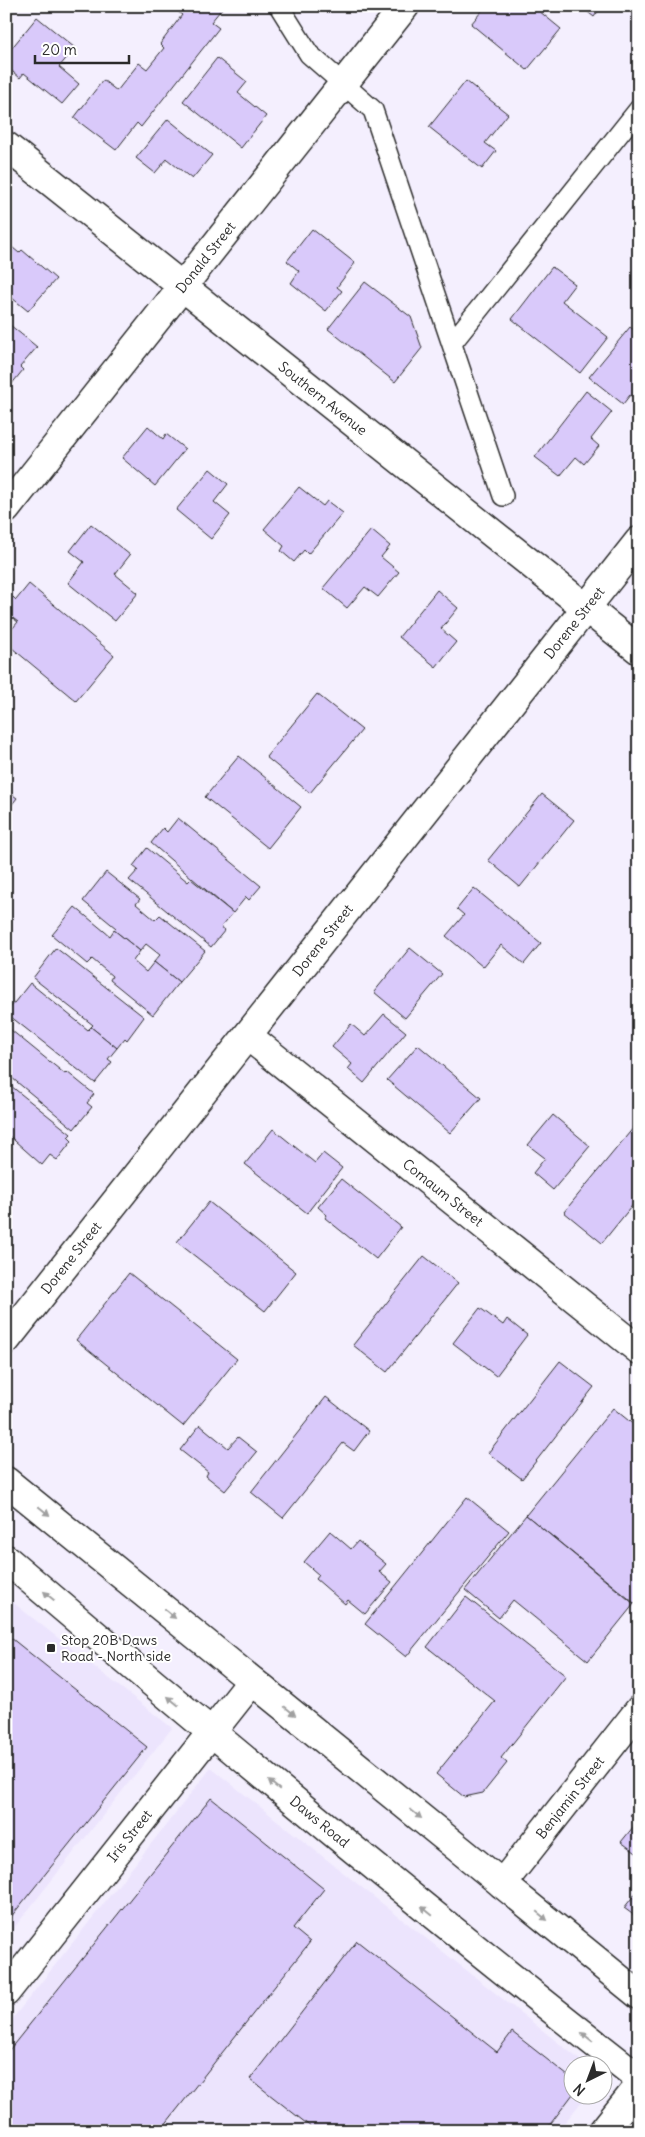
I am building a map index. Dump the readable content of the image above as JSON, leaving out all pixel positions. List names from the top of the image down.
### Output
{
  "streets": {
    "street": [
      "Donald Street",
      "Southern Avenue",
      "Dorene Street",
      "Comaum Street",
      "Benjamin Street",
      "Daws Road",
      "Iris Street"
    ]
  },
  "crossings": [
    ["Donald Street", "Southern Avenue"],
    ["Southern Avenue", "Dorene Street"],
    ["Dorene Street", "Comaum Street"],
    ["Daws Road", "Iris Street"]
  ],
  "places": {
    "transit": ["Stop 20B Daws Road - North side"]
  },
  "scale_bar": "20 m",
  "north": "bottom left"
}
